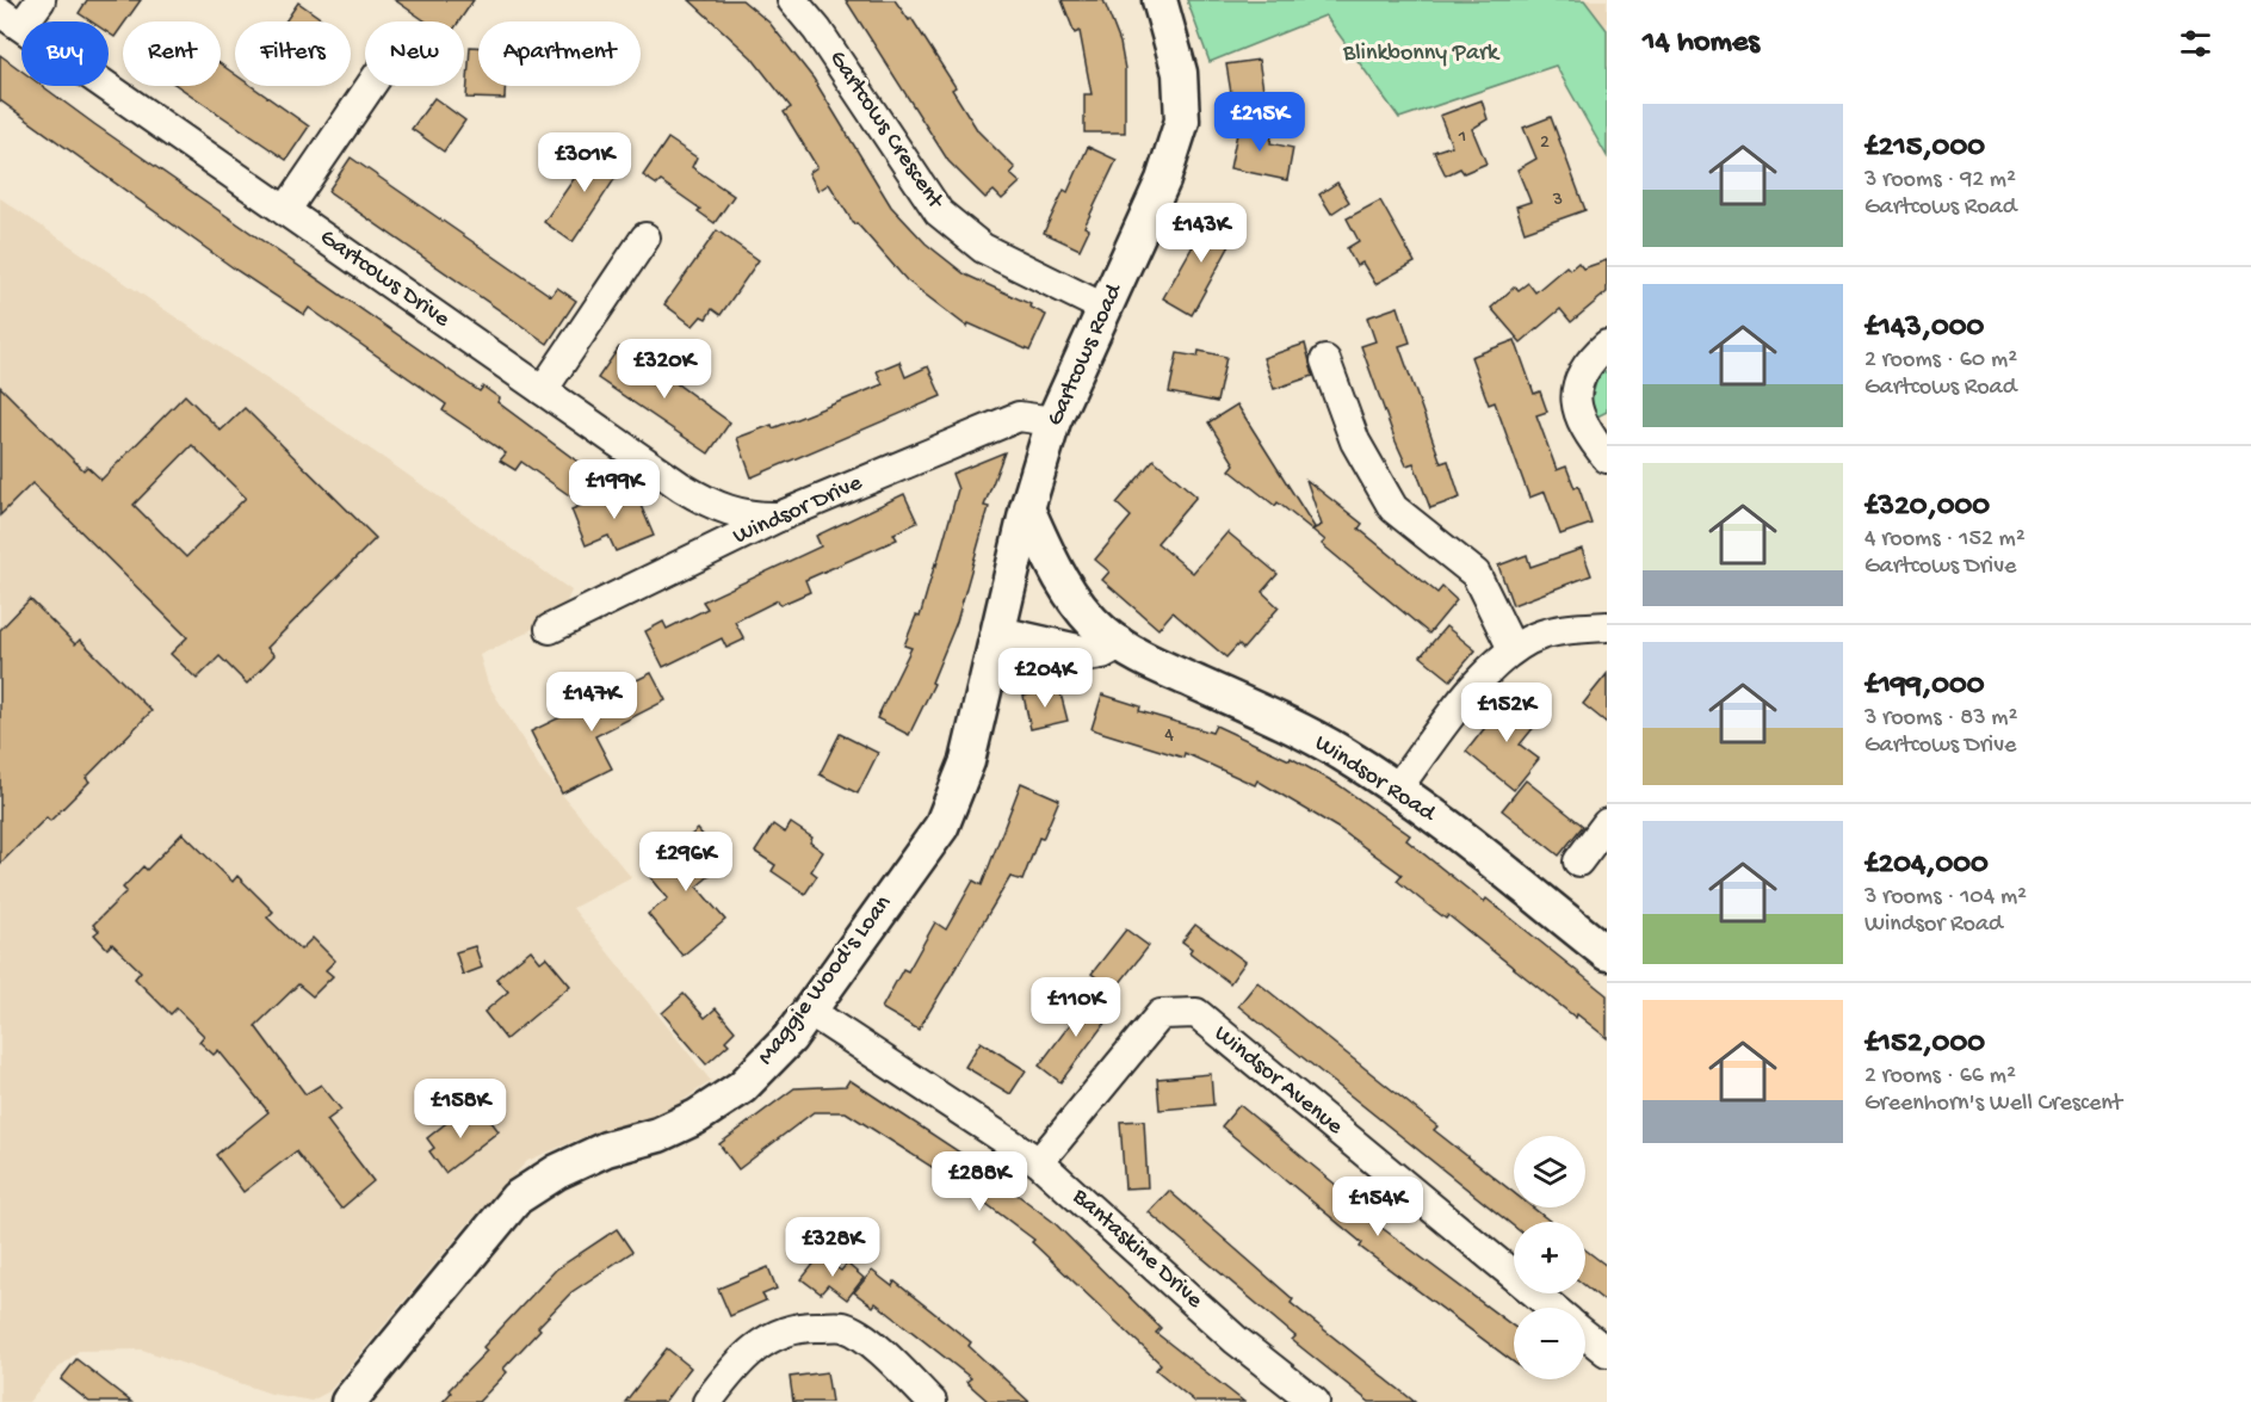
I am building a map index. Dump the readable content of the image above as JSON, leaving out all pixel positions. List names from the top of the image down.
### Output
{
  "streets": {
    "street": [
      "Gartcows Crescent",
      "Gartcows Drive",
      "Gartcows Road",
      "Windsor Drive",
      "Windsor Road",
      "Maggie Wood's Loan",
      "Windsor Avenue",
      "Bantaskine Drive"
    ]
  },
  "crossings": [
    ["Gartcows Crescent", "Gartcows Road"],
    ["Gartcows Drive", "Windsor Drive"],
    ["Gartcows Road", "Windsor Drive"],
    ["Gartcows Road", "Windsor Road"],
    ["Gartcows Road", "Maggie Wood's Loan"],
    ["Windsor Road", "Maggie Wood's Loan"],
    ["Maggie Wood's Loan", "Bantaskine Drive"],
    ["Windsor Avenue", "Bantaskine Drive"]
  ],
  "parks": ["Blinkbonny Park"],
  "house_numbers": [
    "1",
    "2",
    "3",
    "4"
  ],
  "page": {
    "heading": "14 homes",
    "chip": [
      "Buy",
      "Rent",
      "Filters",
      "New",
      "Apartment"
    ],
    "list": [
      {
        "name": "£215,000",
        "note": "3 rooms · 92 m² · Gartcows Road"
      },
      {
        "name": "£143,000",
        "note": "2 rooms · 60 m² · Gartcows Road"
      },
      {
        "name": "£320,000",
        "note": "4 rooms · 152 m² · Gartcows Drive"
      },
      {
        "name": "£199,000",
        "note": "3 rooms · 83 m² · Gartcows Drive"
      },
      {
        "name": "£204,000",
        "note": "3 rooms · 104 m² · Windsor Road"
      },
      {
        "name": "£152,000",
        "note": "2 rooms · 66 m² · Greenhorn's Well Crescent"
      }
    ],
    "price": [
      "£215K",
      "£301K",
      "£143K",
      "£320K",
      "£199K",
      "£204K",
      "£147K",
      "£152K",
      "£296K",
      "£110K",
      "£158K",
      "£288K",
      "£154K",
      "£328K"
    ],
    "map_buttons": ["+", "−"]
  }
}
